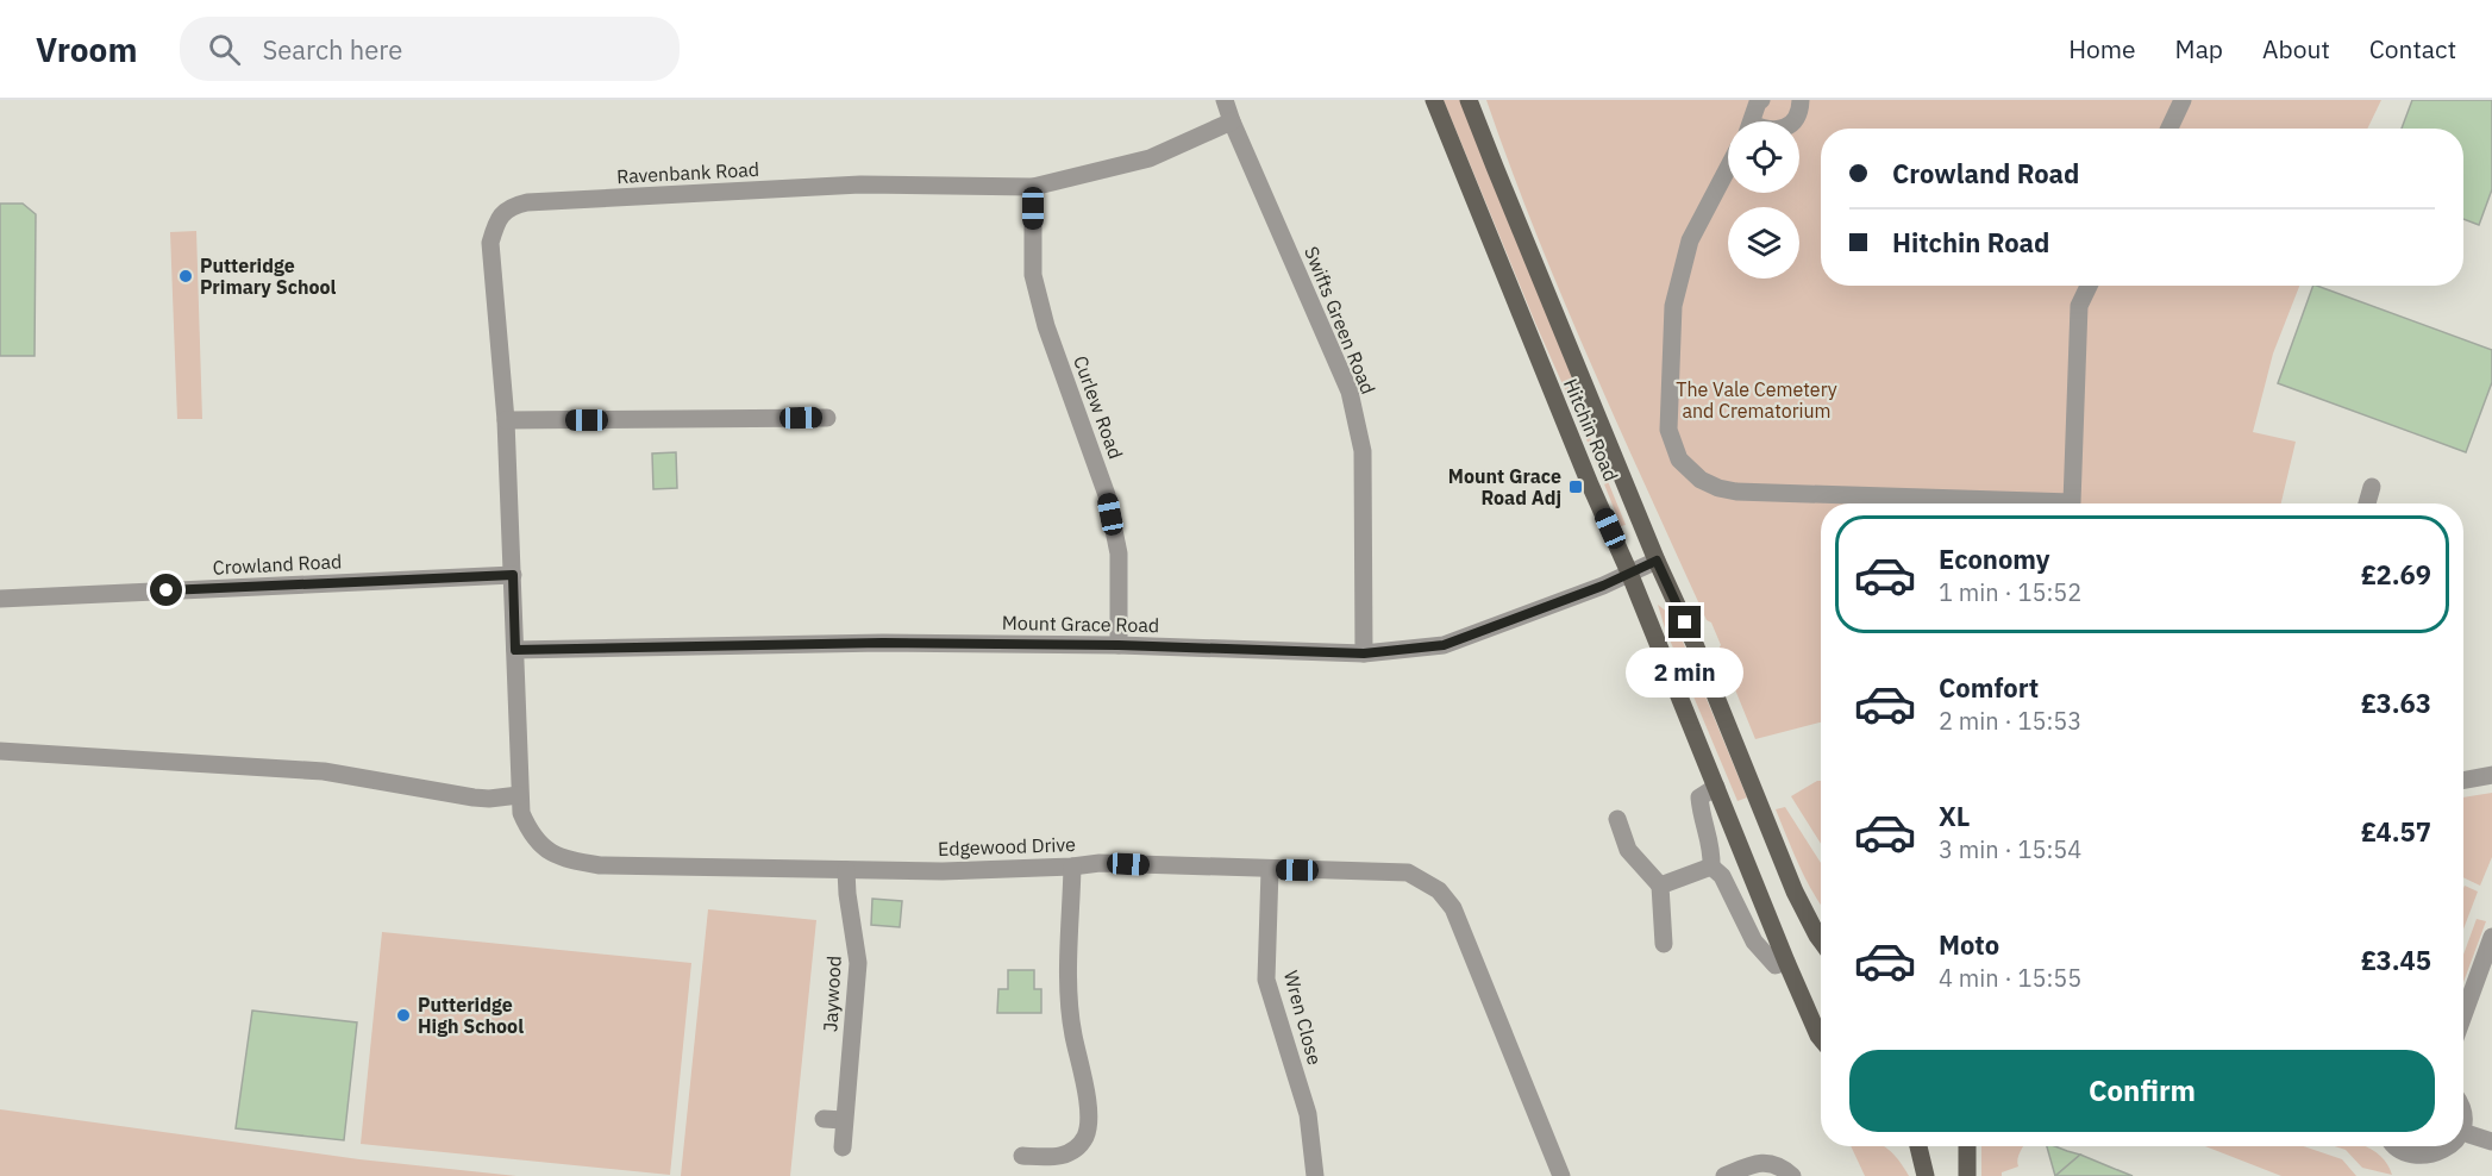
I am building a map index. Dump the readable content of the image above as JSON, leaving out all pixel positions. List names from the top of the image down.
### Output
{
  "streets": {
    "main road": ["Hitchin Road"],
    "street": [
      "Ravenbank Road",
      "Swifts Green Road",
      "Curlew Road",
      "Crowland Road",
      "Mount Grace Road",
      "Edgewood Drive",
      "Jaywood",
      "Wren Close"
    ]
  },
  "crossings": [
    ["Ravenbank Road", "Swifts Green Road"],
    ["Ravenbank Road", "Curlew Road"],
    ["Ravenbank Road", "Crowland Road"],
    ["Ravenbank Road", "Edgewood Drive"],
    ["Swifts Green Road", "Mount Grace Road"],
    ["Curlew Road", "Mount Grace Road"],
    ["Hitchin Road", "Mount Grace Road"],
    ["Crowland Road", "Edgewood Drive"],
    ["Mount Grace Road", "Edgewood Drive"],
    ["Edgewood Drive", "Jaywood"],
    ["Edgewood Drive", "Wren Close"]
  ],
  "parks": ["The Vale Cemetery and Crematorium"],
  "places": {
    "other": ["Putteridge Primary School", "Putteridge High School"],
    "transit": ["Mount Grace Road Adj"]
  },
  "page": {
    "header": "Vroom",
    "search": "Search here",
    "nav": [
      "Home",
      "Map",
      "About",
      "Contact"
    ],
    "banner": ["Crowland Road", "Hitchin Road"],
    "list": [
      {
        "name": "Economy",
        "note": "1 min · 15:52",
        "value": "£2.69"
      },
      {
        "name": "Comfort",
        "note": "2 min · 15:53",
        "value": "£3.63"
      },
      {
        "name": "XL",
        "note": "3 min · 15:54",
        "value": "£4.57"
      },
      {
        "name": "Moto",
        "note": "4 min · 15:55",
        "value": "£3.45"
      }
    ],
    "bubble": "2 min",
    "buttons": "Confirm"
  }
}
